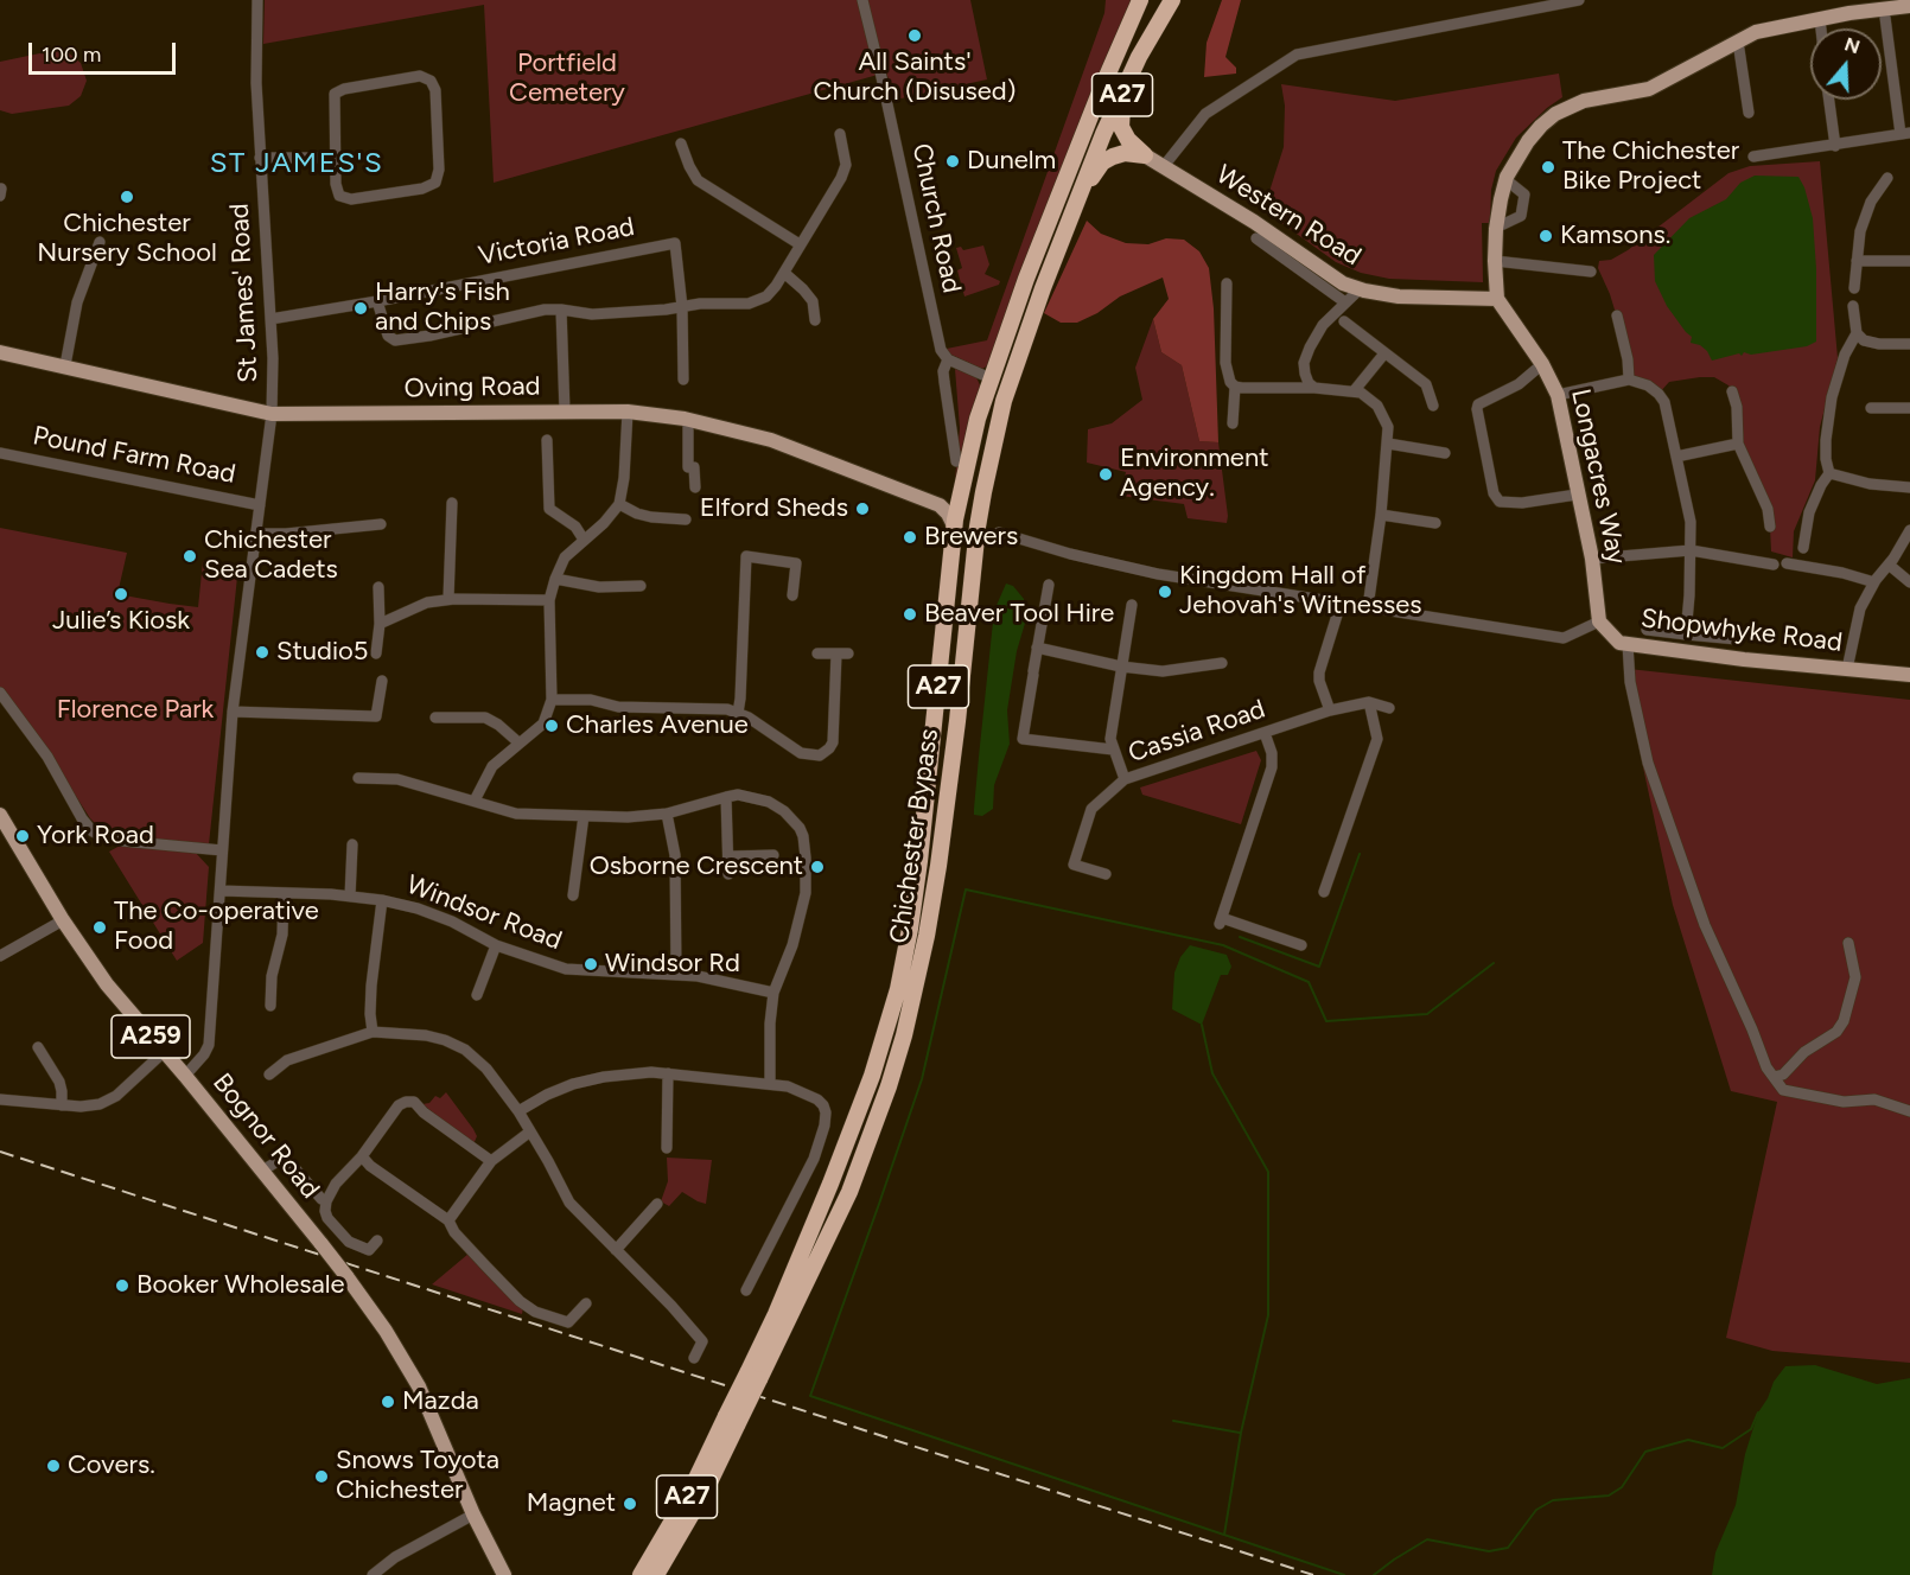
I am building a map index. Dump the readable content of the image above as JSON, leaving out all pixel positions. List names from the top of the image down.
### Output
{
  "streets": {
    "highway": ["A27", "Chichester Bypass"],
    "main road": [
      "Western Road",
      "Oving Road",
      "Longacres Way",
      "Shopwhyke Road",
      "A259",
      "Bognor Road"
    ],
    "street": [
      "Church Road",
      "Victoria Road",
      "St James' Road",
      "Pound Farm Road",
      "Cassia Road",
      "Windsor Road"
    ]
  },
  "crossings": [
    ["Western Road", "Longacres Way"],
    ["Victoria Road", "St James' Road"],
    ["St James' Road", "Oving Road"],
    ["St James' Road", "Pound Farm Road"],
    ["St James' Road", "Windsor Road"],
    ["St James' Road", "Bognor Road"],
    ["Longacres Way", "Shopwhyke Road"],
    ["A259", "Bognor Road"]
  ],
  "districts": ["ST JAMES'S"],
  "parks": ["Portfield Cemetery", "Florence Park"],
  "places": [
    "All Saints' Church (Disused)",
    "Dunelm",
    "The Chichester Bike Project",
    "Chichester Nursery School",
    "Kamsons.",
    "Harry's Fish and Chips",
    "Environment Agency.",
    "Elford Sheds",
    "Brewers",
    "Chichester Sea Cadets",
    "Kingdom Hall of Jehovah's Witnesses",
    "Julie’s Kiosk",
    "Beaver Tool Hire",
    "Studio5",
    "Charles Avenue",
    "York Road",
    "Osborne Crescent",
    "The Co-operative Food",
    "Windsor Rd",
    "Booker Wholesale",
    "Mazda",
    "Covers.",
    "Snows Toyota Chichester",
    "Magnet"
  ],
  "scale_bar": "100 m",
  "north": "top"
}
